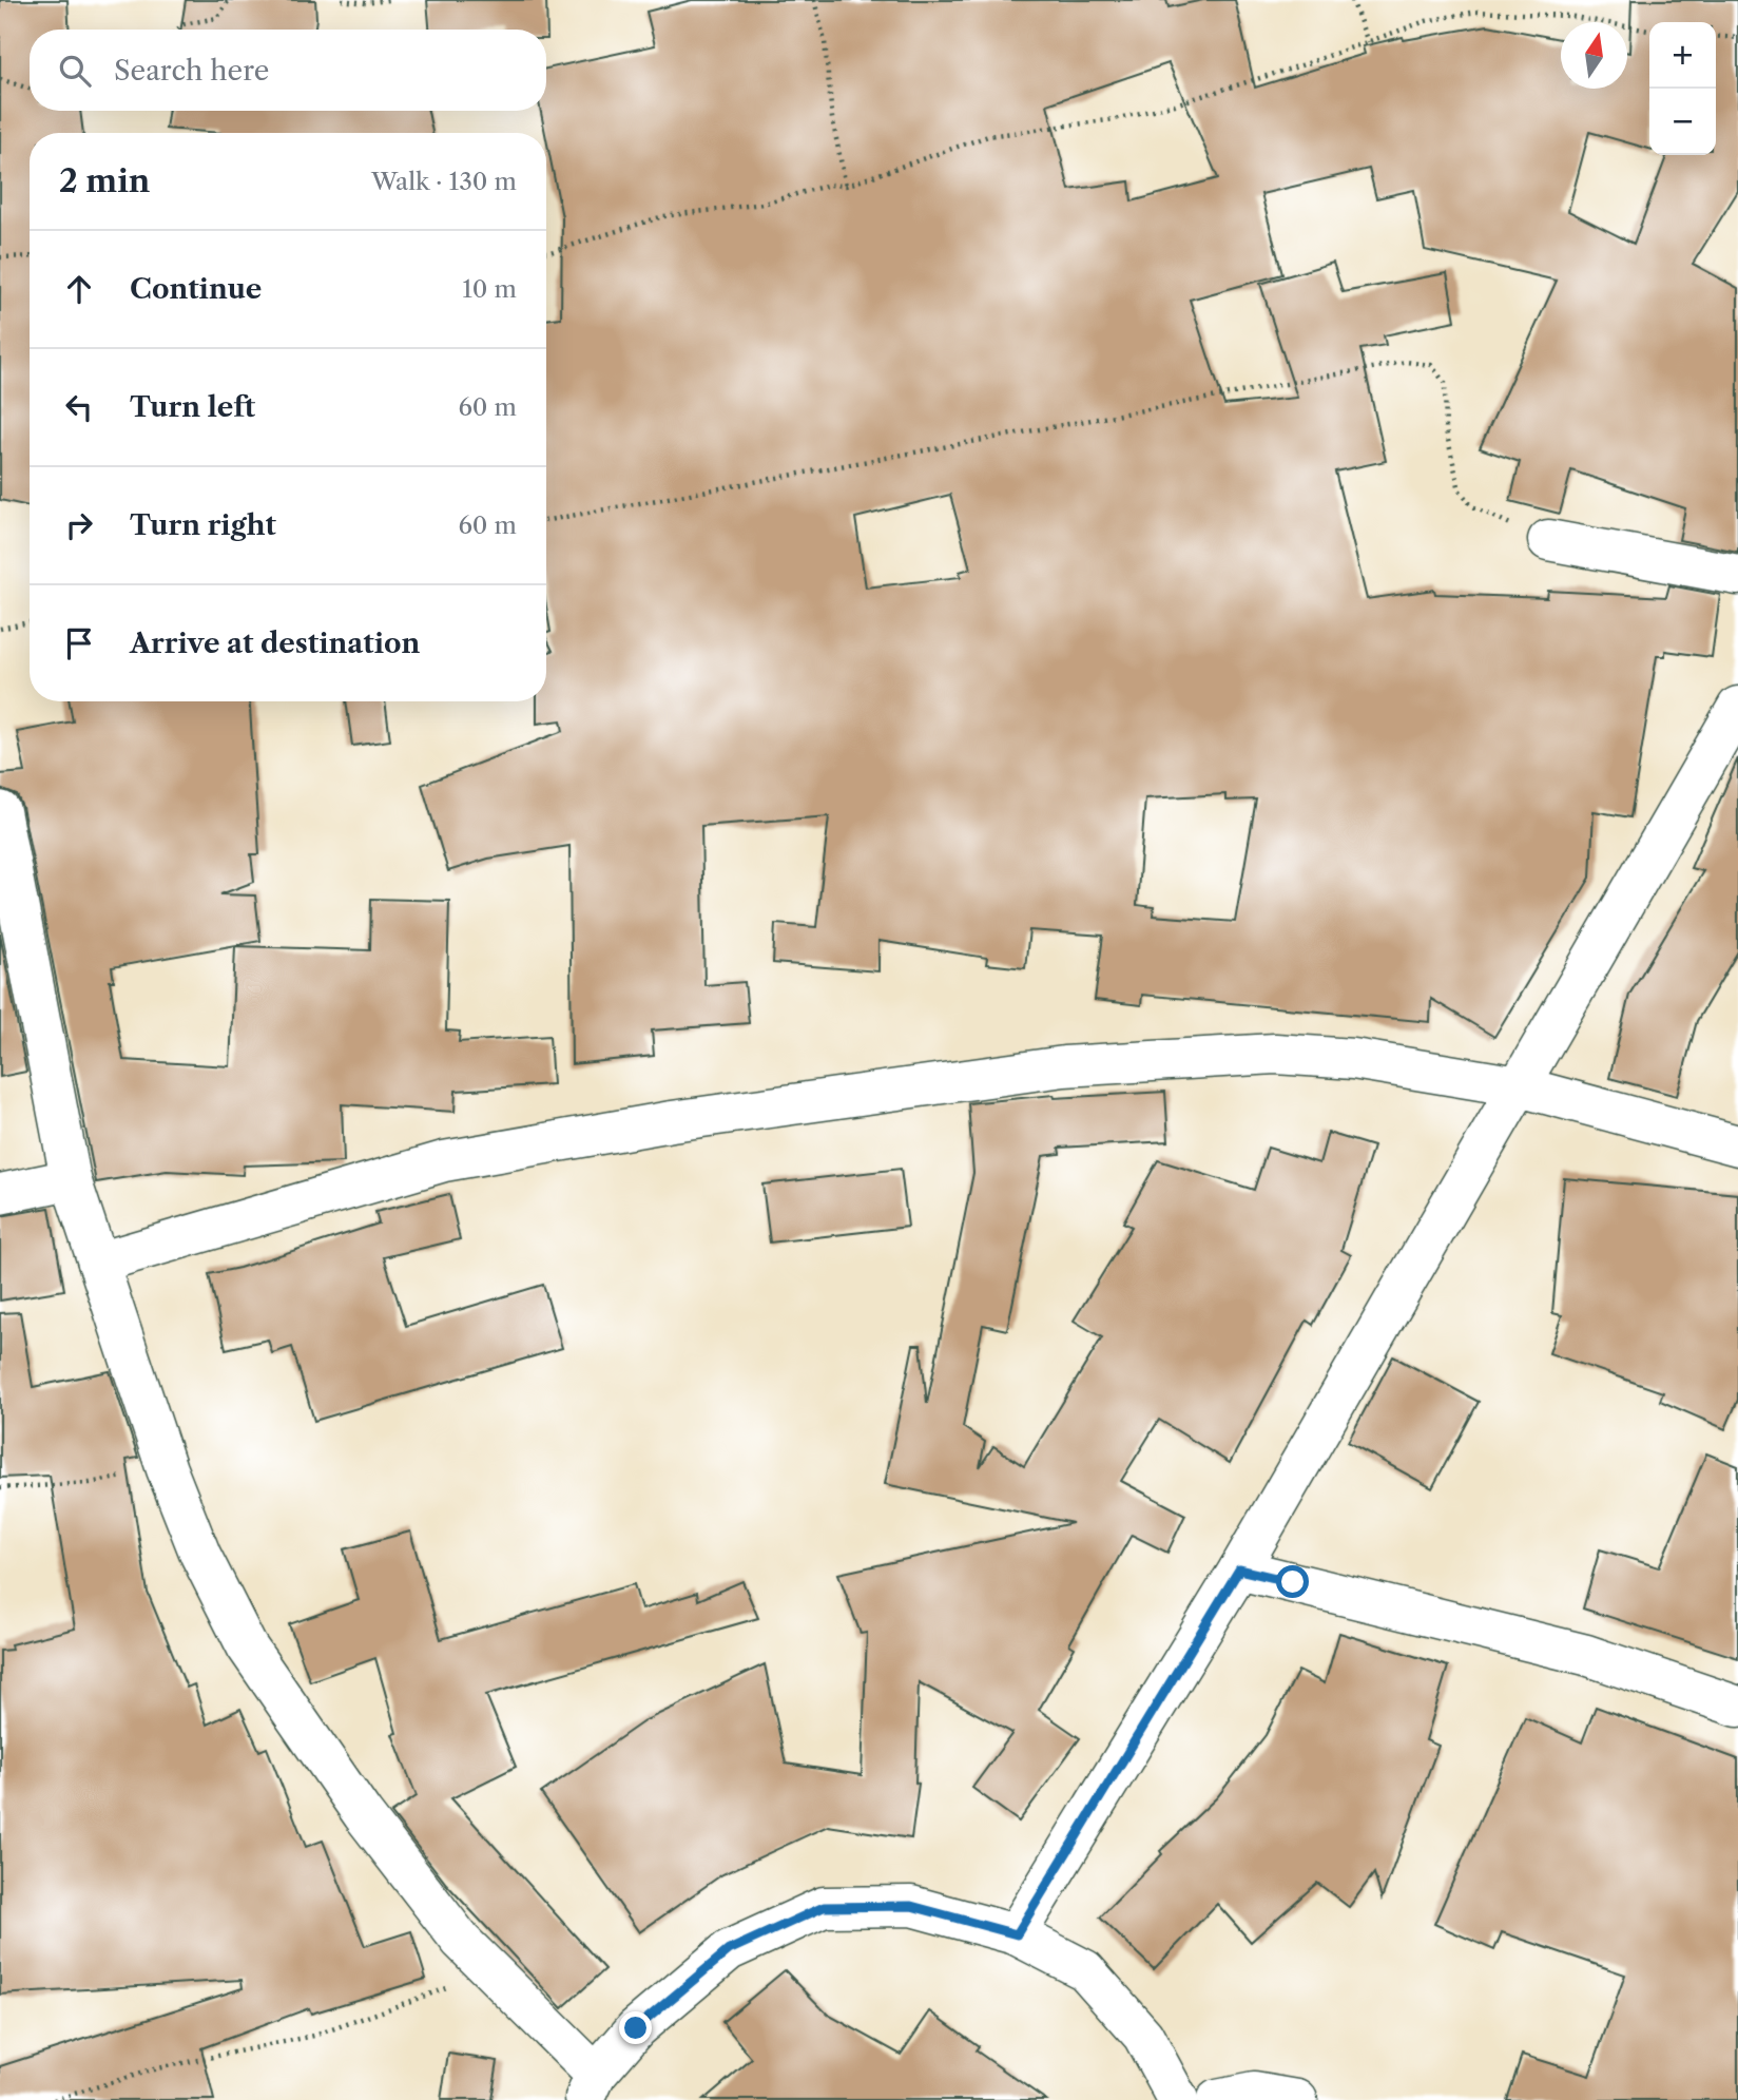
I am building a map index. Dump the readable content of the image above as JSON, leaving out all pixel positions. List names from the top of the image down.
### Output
{
  "north": "top",
  "page": {
    "map_buttons": ["+", "−"],
    "search": "Search here",
    "heading": ["2 min", "Walk · 130 m"],
    "list": [
      ["Continue", "10 m"],
      ["Turn left", "60 m"],
      ["Turn right", "60 m"],
      "Arrive at destination"
    ]
  }
}
